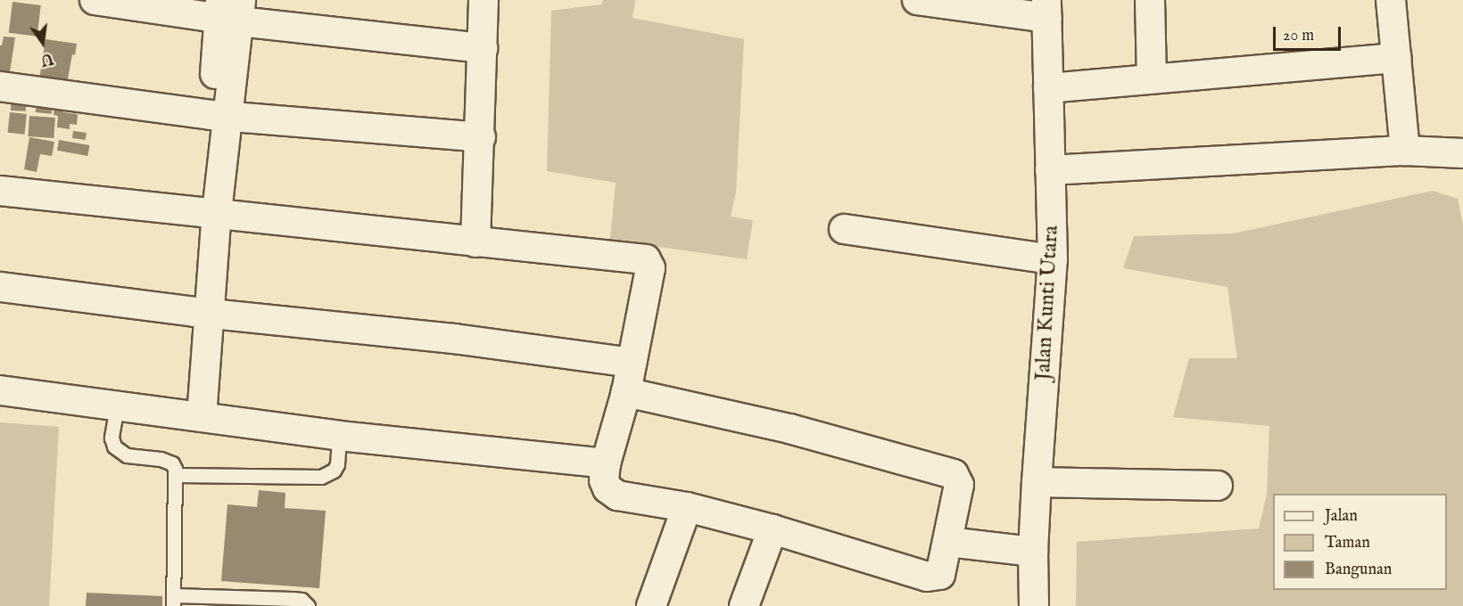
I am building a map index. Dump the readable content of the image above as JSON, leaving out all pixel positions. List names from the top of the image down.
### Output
{
  "streets": {
    "street": ["Jalan Kunti Utara"]
  },
  "legend": ["Jalan", "Taman", "Bangunan"],
  "scale_bar": "20 m",
  "north": "bottom"
}
